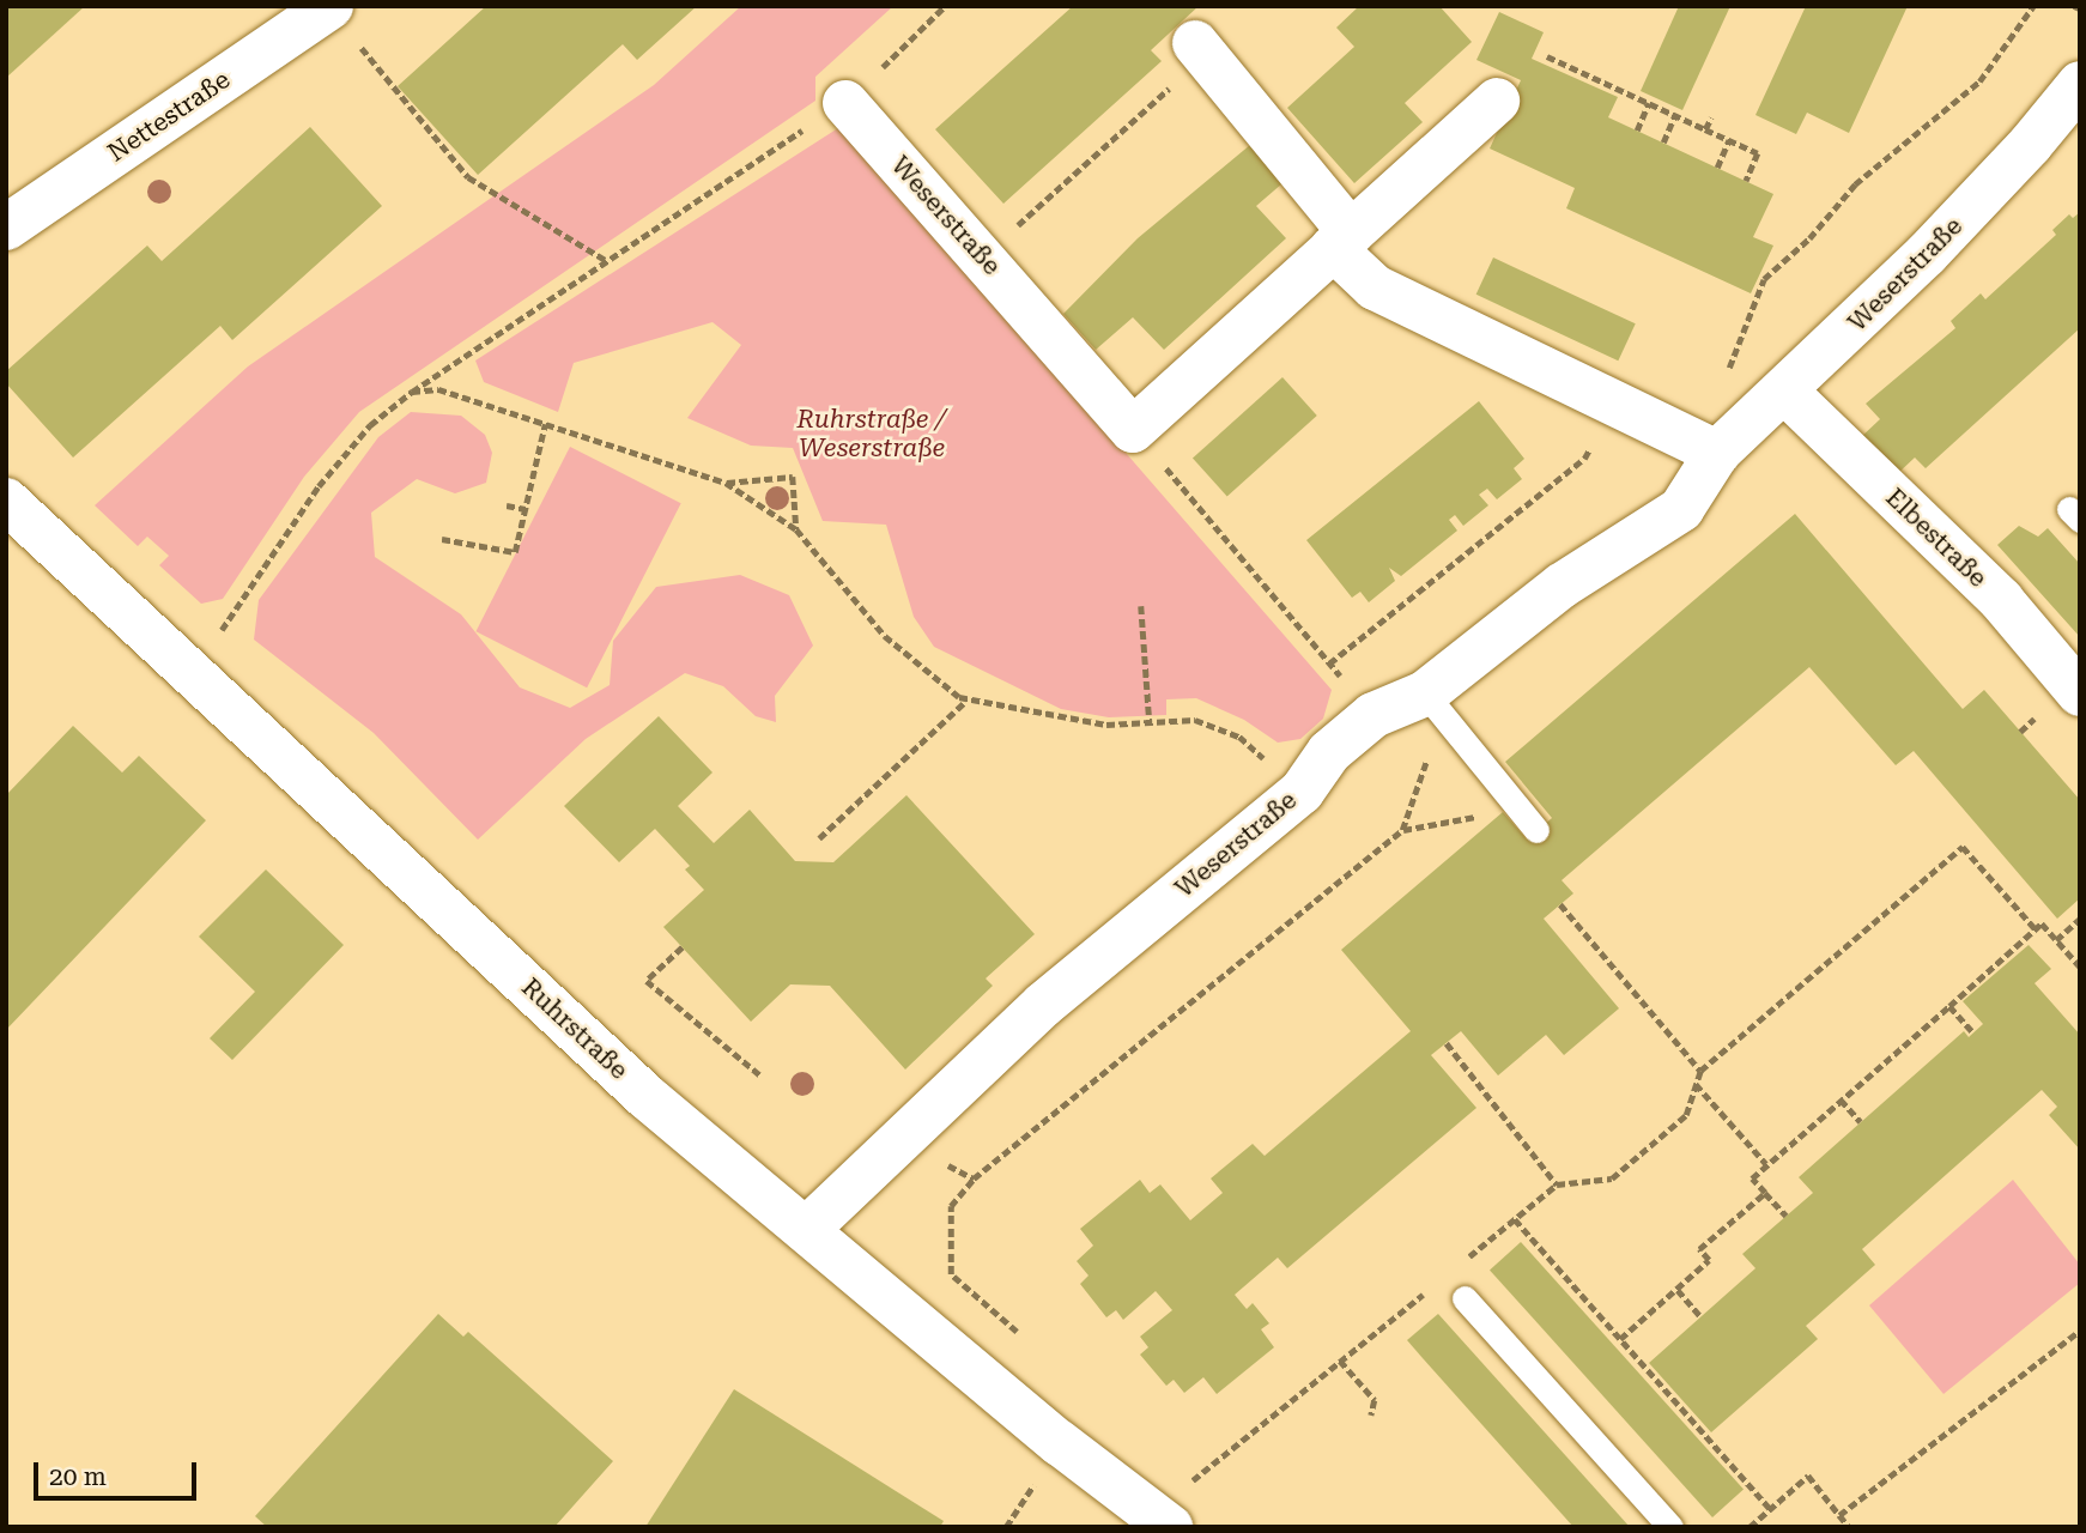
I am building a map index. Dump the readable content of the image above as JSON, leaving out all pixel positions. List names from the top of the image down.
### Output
{
  "streets": {
    "street": [
      "Nettestraße",
      "Weserstraße",
      "Elbestraße",
      "Ruhrstraße"
    ]
  },
  "crossings": [
    ["Weserstraße", "Elbestraße"],
    ["Weserstraße", "Ruhrstraße"]
  ],
  "parks": ["Ruhrstraße / Weserstraße"],
  "scale_bar": "20 m"
}
